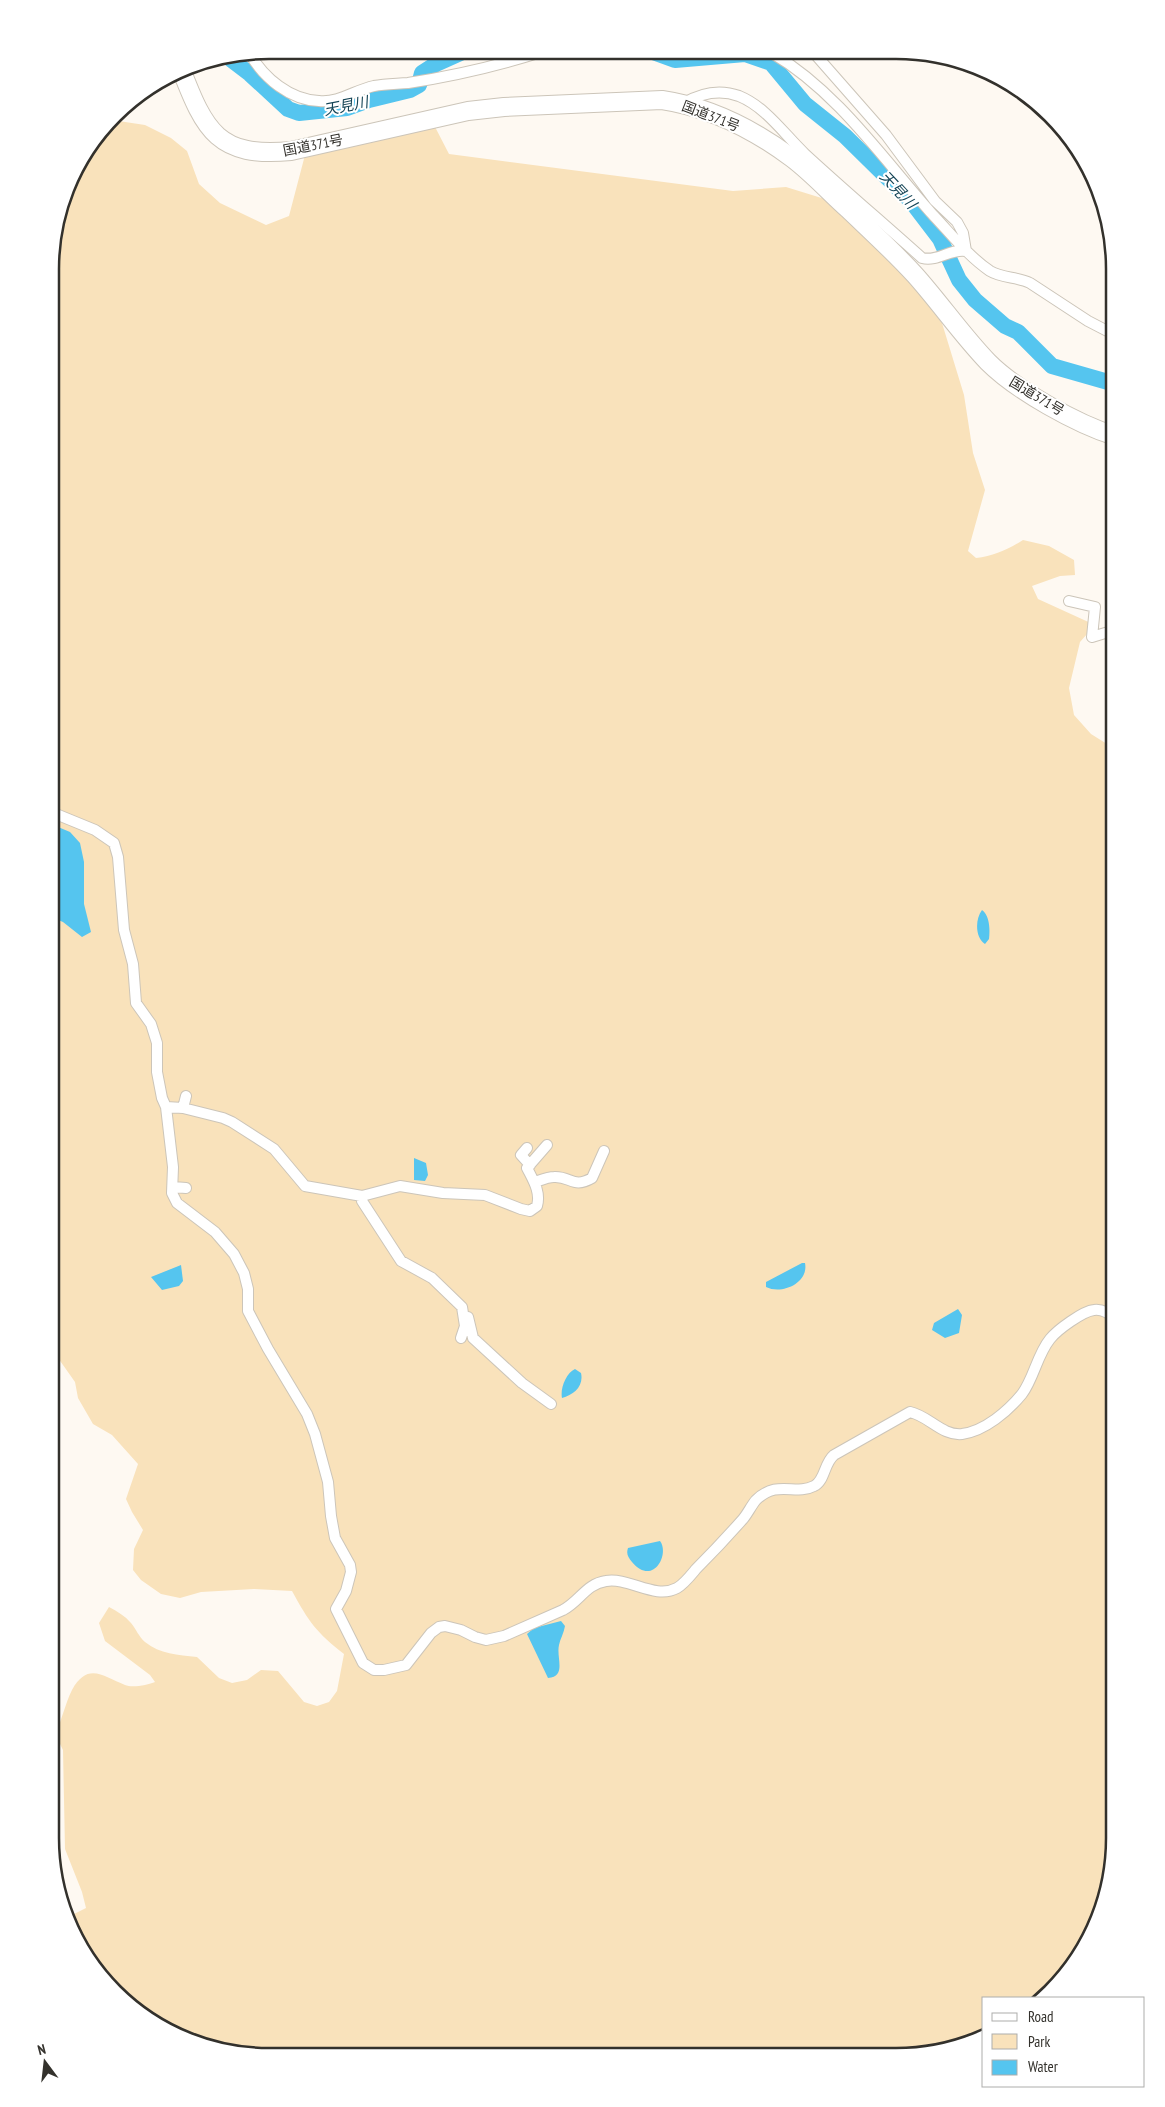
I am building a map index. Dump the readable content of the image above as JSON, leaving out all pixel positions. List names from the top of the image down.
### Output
{
  "streets": {
    "highway": ["国道371号"]
  },
  "water": ["天見川"],
  "legend": ["Road", "Park", "Water"],
  "north": "top"
}
